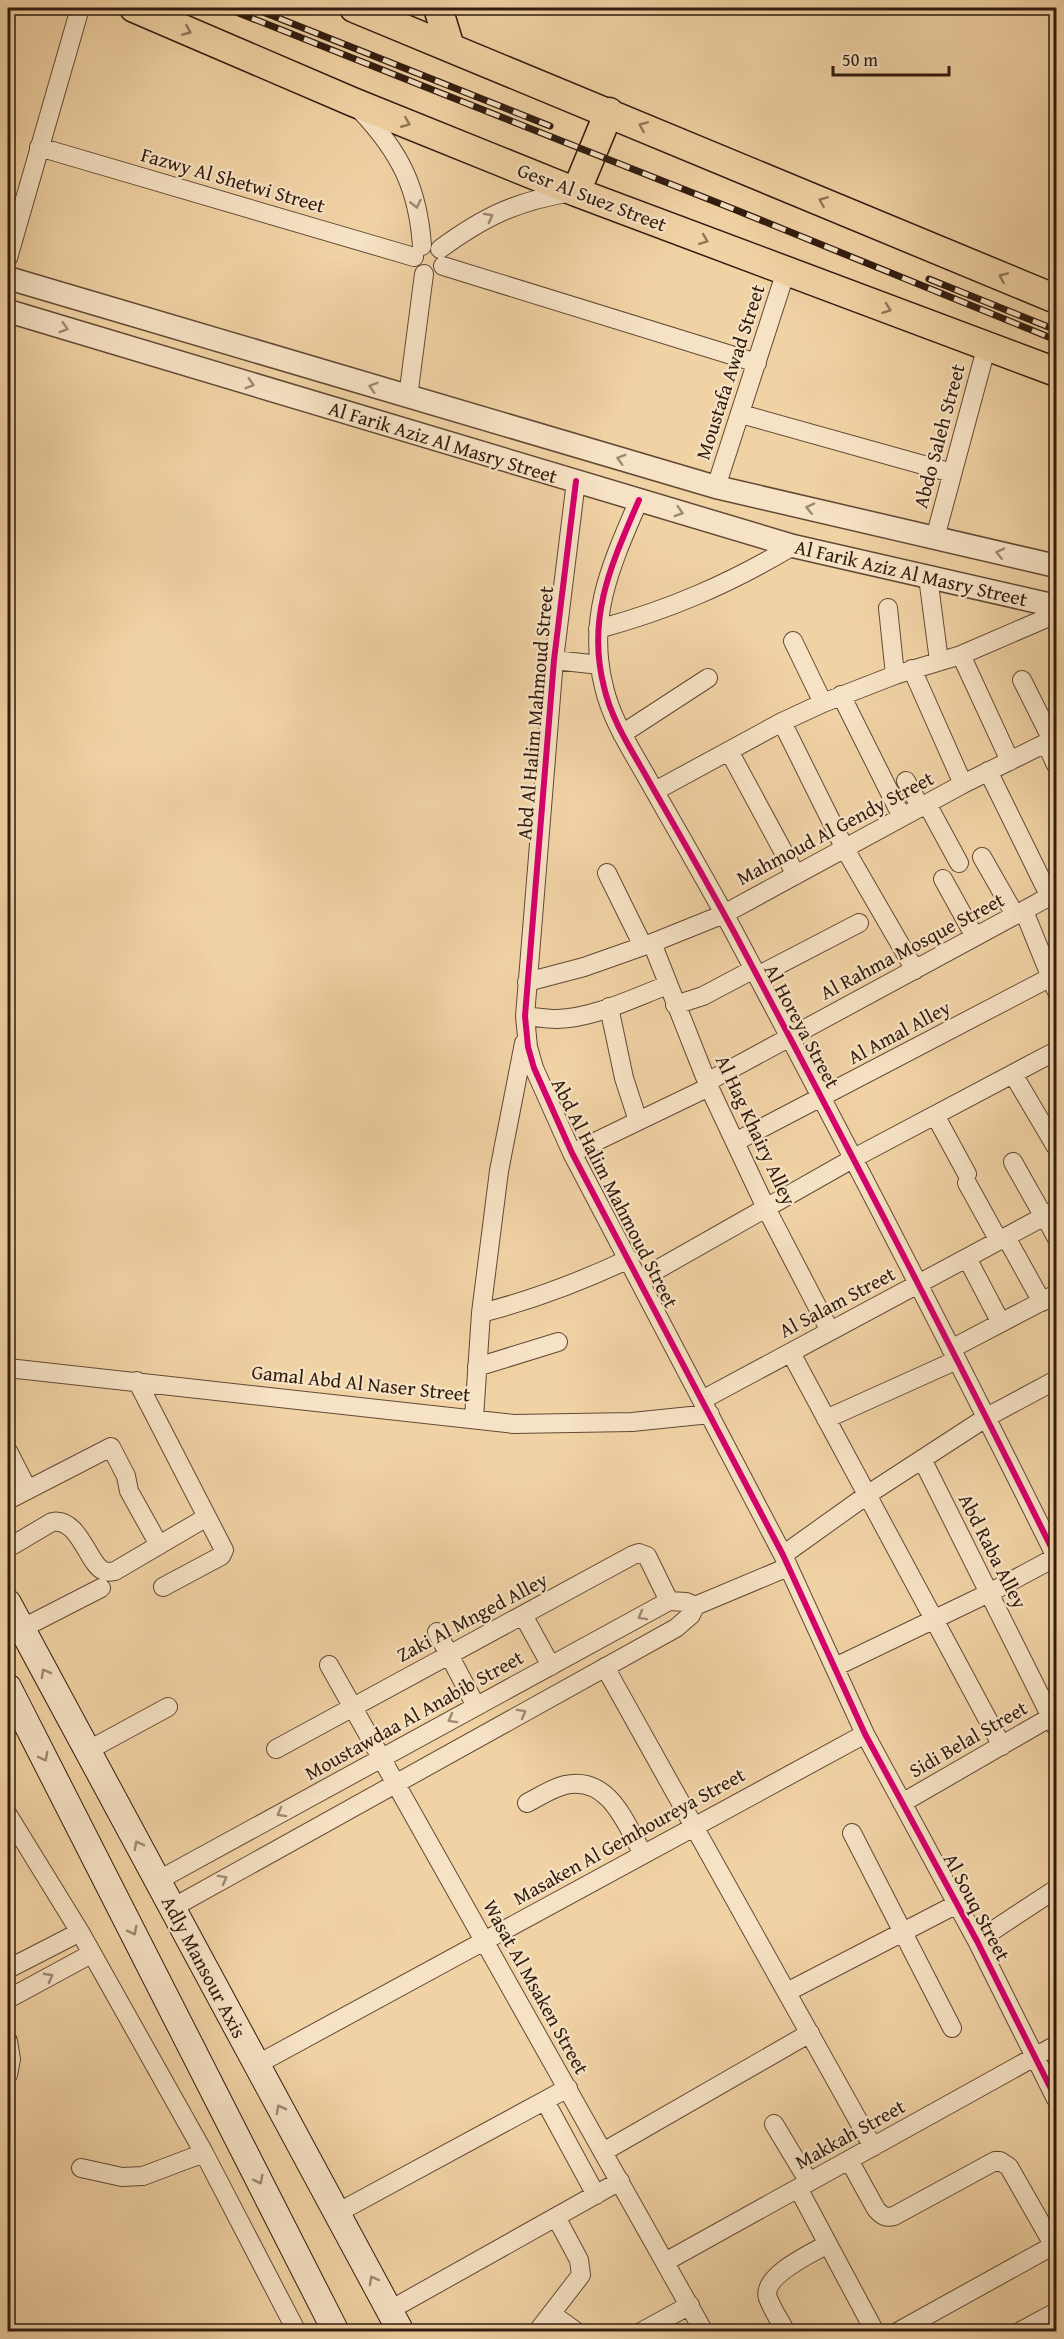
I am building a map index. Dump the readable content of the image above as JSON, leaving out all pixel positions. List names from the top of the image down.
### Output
{
  "streets": {
    "main road": ["Gesr Al Suez Street", "Adly Mansour Axis"],
    "street": [
      "Fazwy Al Shetwi Street",
      "Moustafa Awad Street",
      "Abdo Saleh Street",
      "Al Farik Aziz Al Masry Street",
      "Abd Al Halim Mahmoud Street",
      "Mahmoud Al Gendy Street",
      "Al Rahma Mosque Street",
      "Al Horeya Street",
      "Al Amal Alley",
      "Al Hag Khairy Alley",
      "Al Salam Street",
      "Gamal Abd Al Naser Street",
      "Abd Raba Alley",
      "Zaki Al Mnged Alley",
      "Moustawdaa Al Anabib Street",
      "Sidi Belal Street",
      "Masaken Al Gemhoureya Street",
      "Al Souq Street",
      "Wasat Al Msaken Street",
      "Makkah Street"
    ]
  },
  "crossings": [
    ["Gesr Al Suez Street", "Moustafa Awad Street"],
    ["Gesr Al Suez Street", "Abdo Saleh Street"],
    ["Moustafa Awad Street", "Al Farik Aziz Al Masry Street"],
    ["Abdo Saleh Street", "Al Farik Aziz Al Masry Street"],
    ["Al Farik Aziz Al Masry Street", "Abd Al Halim Mahmoud Street"],
    ["Al Farik Aziz Al Masry Street", "Al Horeya Street"],
    ["Abd Al Halim Mahmoud Street", "Mahmoud Al Gendy Street"],
    ["Abd Al Halim Mahmoud Street", "Al Rahma Mosque Street"],
    ["Abd Al Halim Mahmoud Street", "Al Salam Street"],
    ["Abd Al Halim Mahmoud Street", "Gamal Abd Al Naser Street"],
    ["Abd Al Halim Mahmoud Street", "Masaken Al Gemhoureya Street"],
    ["Abd Al Halim Mahmoud Street", "Al Souq Street"],
    ["Mahmoud Al Gendy Street", "Al Horeya Street"],
    ["Mahmoud Al Gendy Street", "Al Hag Khairy Alley"],
    ["Al Rahma Mosque Street", "Al Horeya Street"],
    ["Al Rahma Mosque Street", "Al Hag Khairy Alley"],
    ["Al Horeya Street", "Al Amal Alley"],
    ["Al Horeya Street", "Al Salam Street"],
    ["Al Amal Alley", "Al Hag Khairy Alley"],
    ["Al Hag Khairy Alley", "Al Salam Street"],
    ["Al Salam Street", "Gamal Abd Al Naser Street"],
    ["Abd Raba Alley", "Sidi Belal Street"],
    ["Zaki Al Mnged Alley", "Moustawdaa Al Anabib Street"],
    ["Zaki Al Mnged Alley", "Wasat Al Msaken Street"],
    ["Moustawdaa Al Anabib Street", "Adly Mansour Axis"],
    ["Moustawdaa Al Anabib Street", "Wasat Al Msaken Street"],
    ["Sidi Belal Street", "Al Souq Street"],
    ["Masaken Al Gemhoureya Street", "Al Souq Street"],
    ["Masaken Al Gemhoureya Street", "Adly Mansour Axis"],
    ["Masaken Al Gemhoureya Street", "Wasat Al Msaken Street"],
    ["Al Souq Street", "Makkah Street"],
    ["Wasat Al Msaken Street", "Makkah Street"]
  ],
  "scale_bar": "50 m"
}
